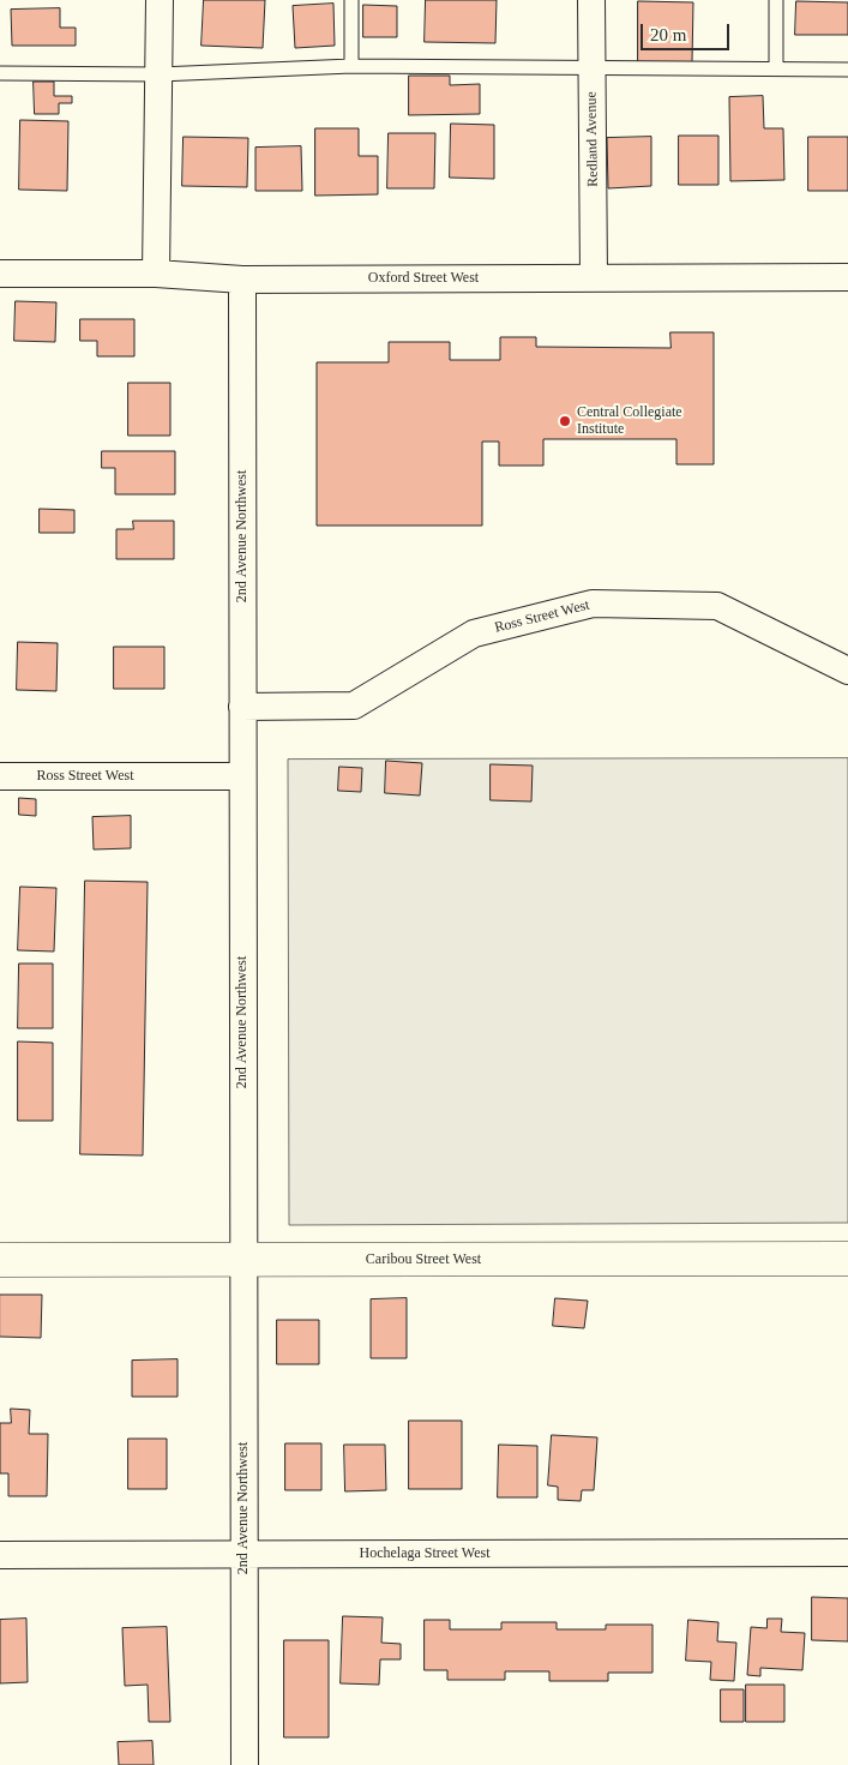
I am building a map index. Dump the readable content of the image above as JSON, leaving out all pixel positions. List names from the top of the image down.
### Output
{
  "streets": {
    "street": [
      "Redland Avenue",
      "Oxford Street West",
      "2nd Avenue Northwest",
      "Ross Street West",
      "Caribou Street West",
      "Hochelaga Street West"
    ]
  },
  "crossings": [
    ["Redland Avenue", "Oxford Street West"],
    ["Oxford Street West", "2nd Avenue Northwest"],
    ["2nd Avenue Northwest", "Ross Street West"],
    ["2nd Avenue Northwest", "Caribou Street West"],
    ["2nd Avenue Northwest", "Hochelaga Street West"]
  ],
  "places": ["Central Collegiate Institute"],
  "scale_bar": "20 m"
}
